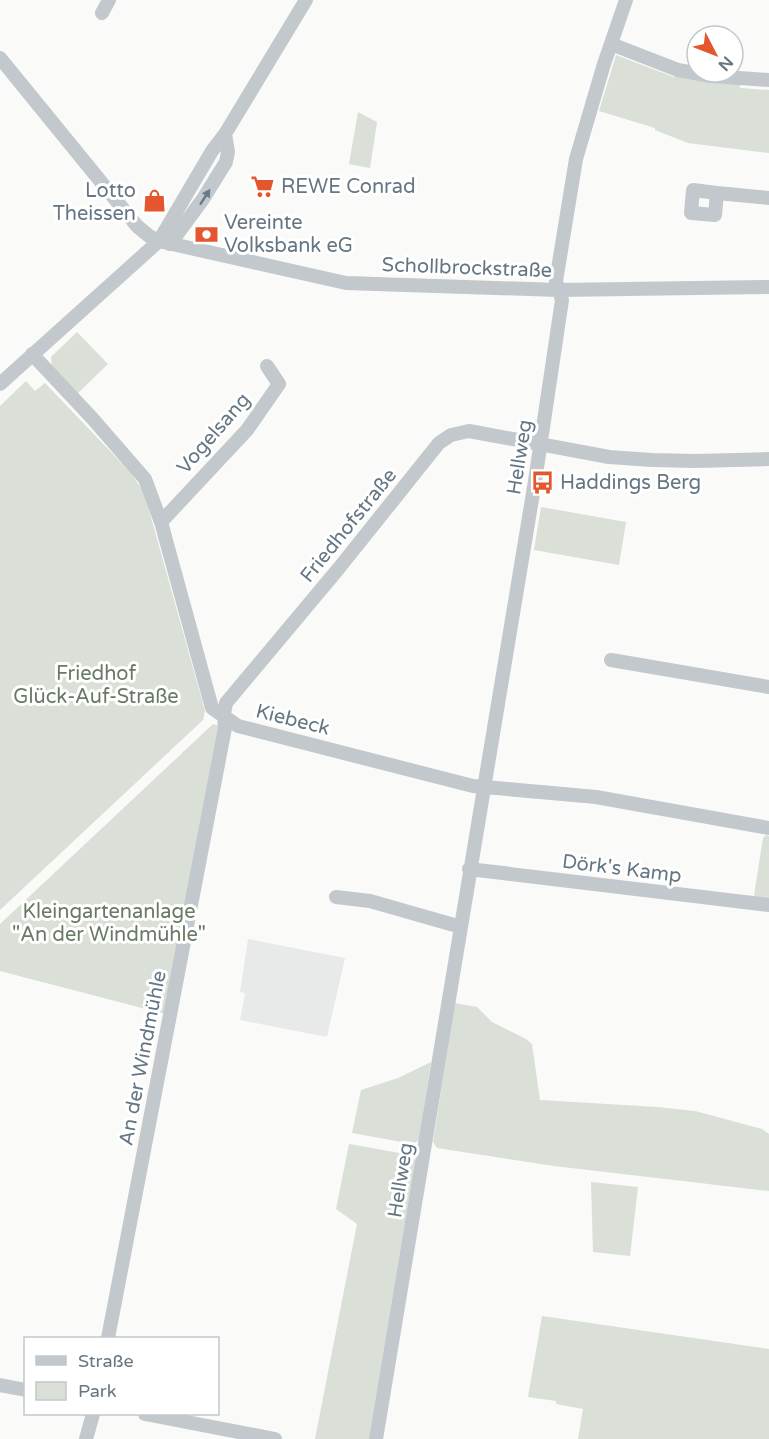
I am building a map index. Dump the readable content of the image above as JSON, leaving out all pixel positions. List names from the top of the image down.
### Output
{
  "streets": {
    "street": [
      "Schollbrockstraße",
      "Vogelsang",
      "Hellweg",
      "Friedhofstraße",
      "Kiebeck",
      "Dörk's Kamp",
      "An der Windmühle"
    ]
  },
  "crossings": [
    ["Schollbrockstraße", "Hellweg"],
    ["Vogelsang", "Kiebeck"],
    ["Hellweg", "Friedhofstraße"],
    ["Hellweg", "Kiebeck"],
    ["Hellweg", "Dörk's Kamp"],
    ["Friedhofstraße", "Kiebeck"],
    ["Friedhofstraße", "An der Windmühle"],
    ["Kiebeck", "An der Windmühle"]
  ],
  "parks": ["Friedhof Glück-Auf-Straße", "Kleingartenanlage \"An der Windmühle\""],
  "places": {
    "supermarket": ["REWE Conrad"],
    "shop": ["Lotto Theissen"],
    "bank": ["Vereinte Volksbank eG"],
    "bus stop": ["Haddings Berg"]
  },
  "legend": ["Straße", "Park"],
  "north": "bottom right"
}
